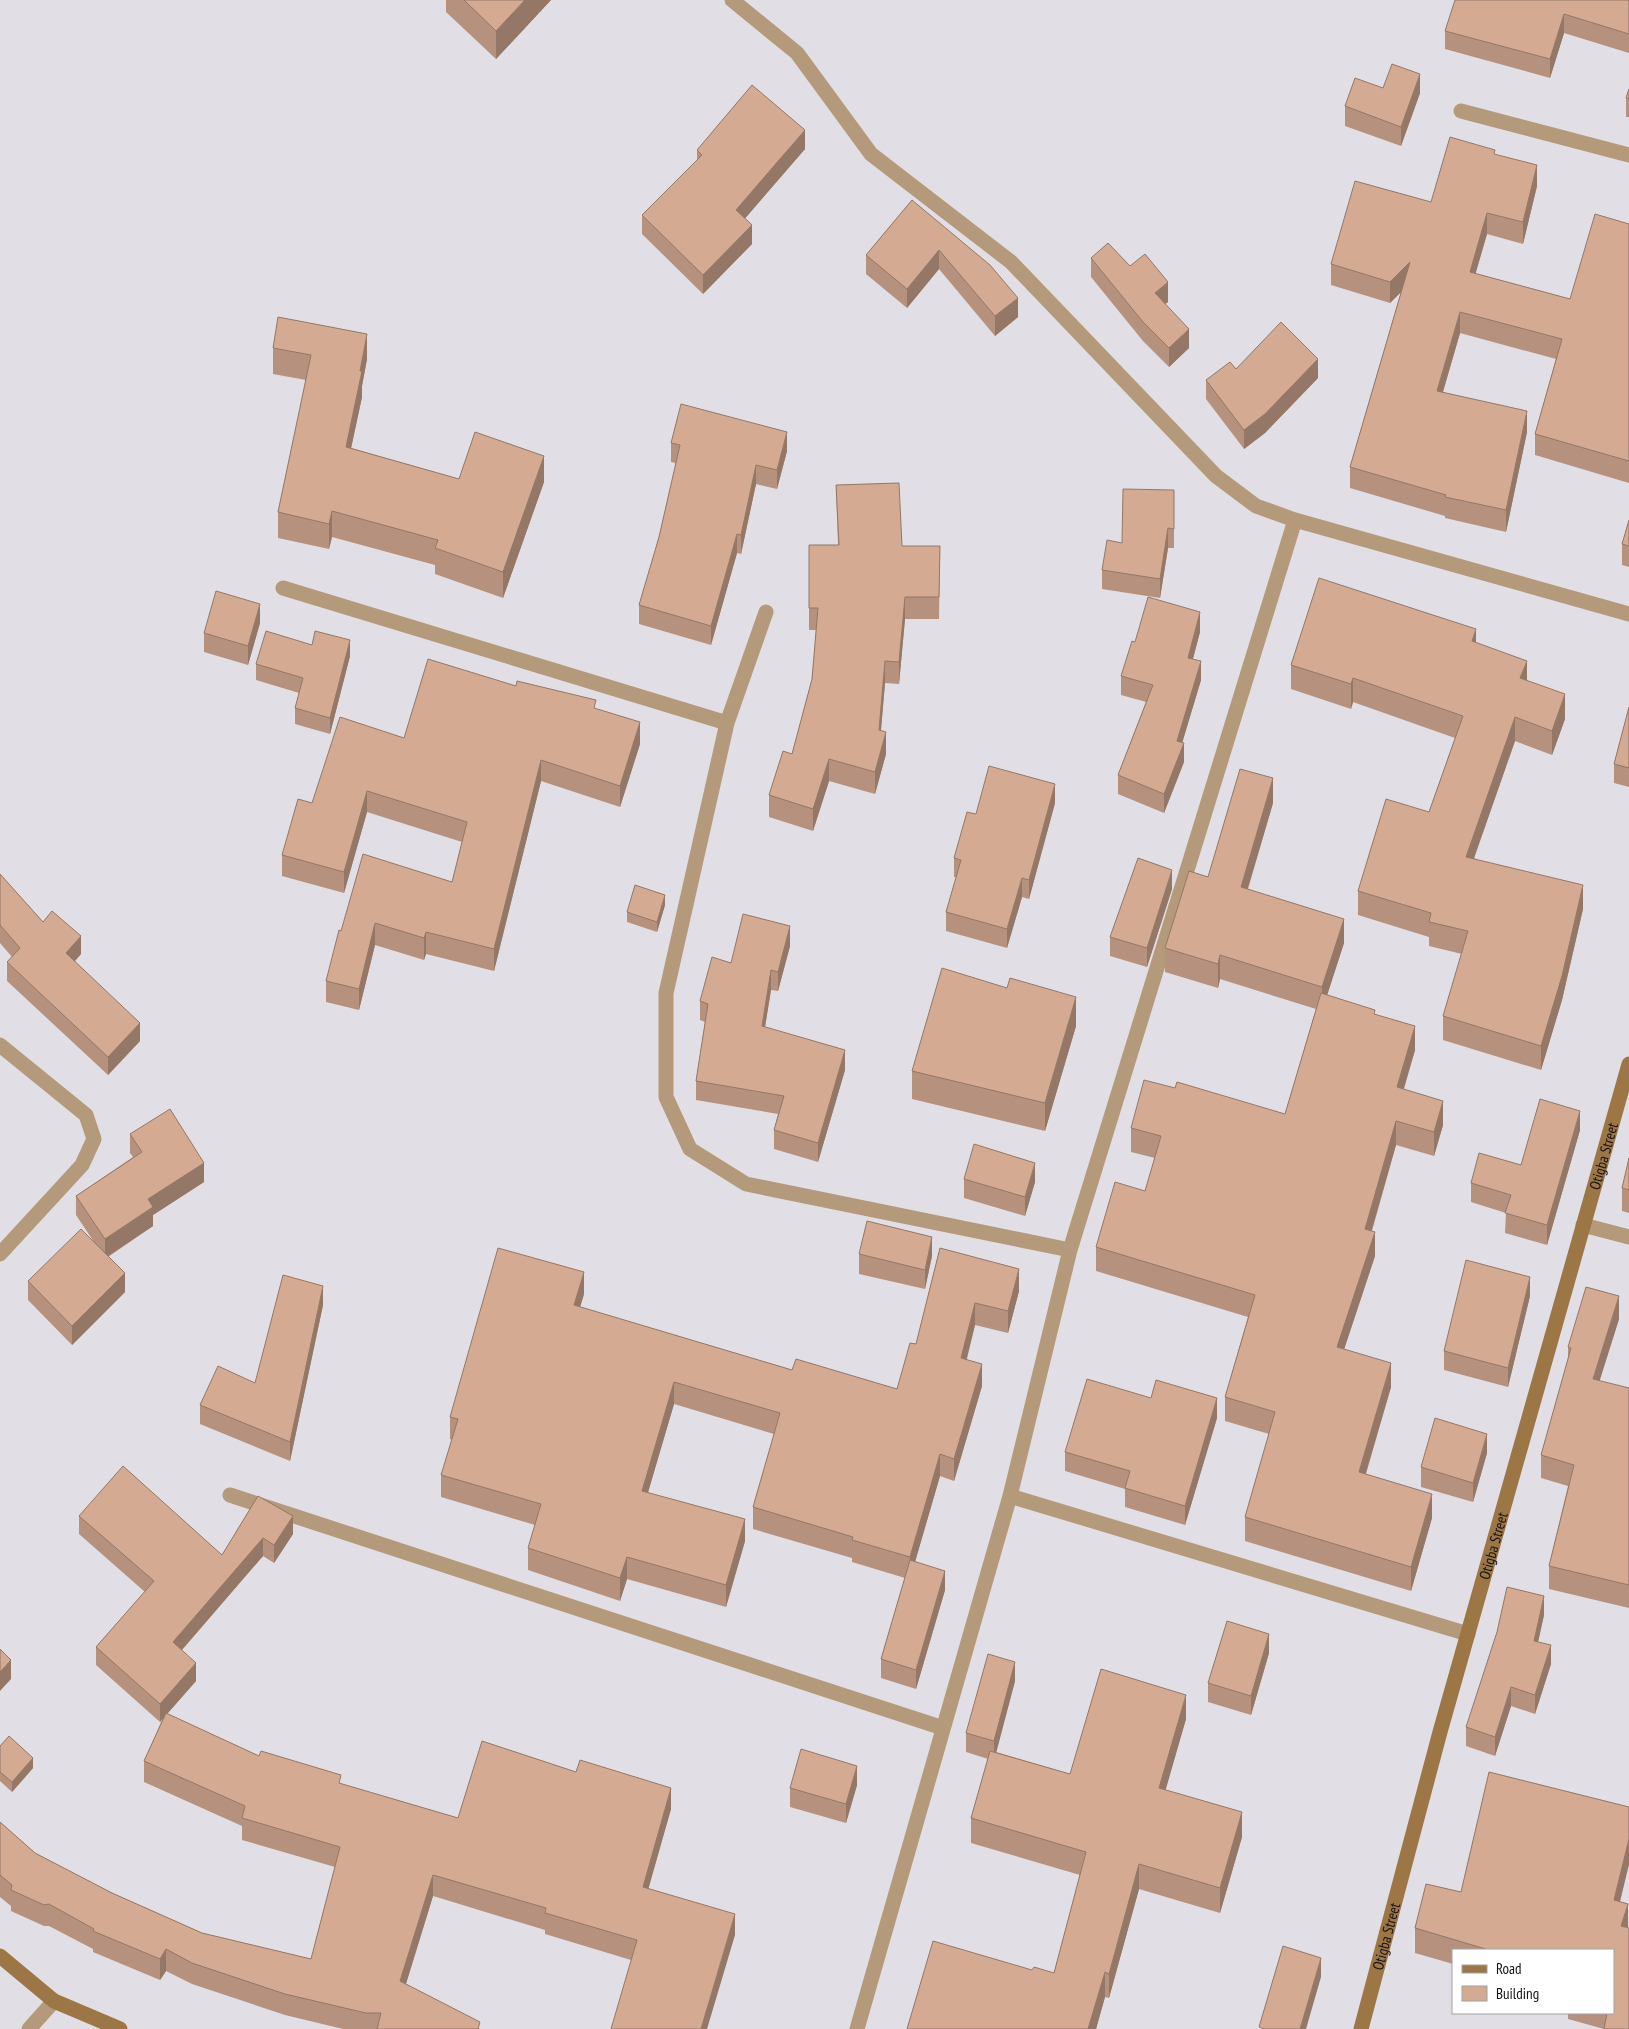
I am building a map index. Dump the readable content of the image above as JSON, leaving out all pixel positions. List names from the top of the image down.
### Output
{
  "streets": {
    "street": ["Otigba Street"]
  },
  "legend": ["Road", "Building"]
}
